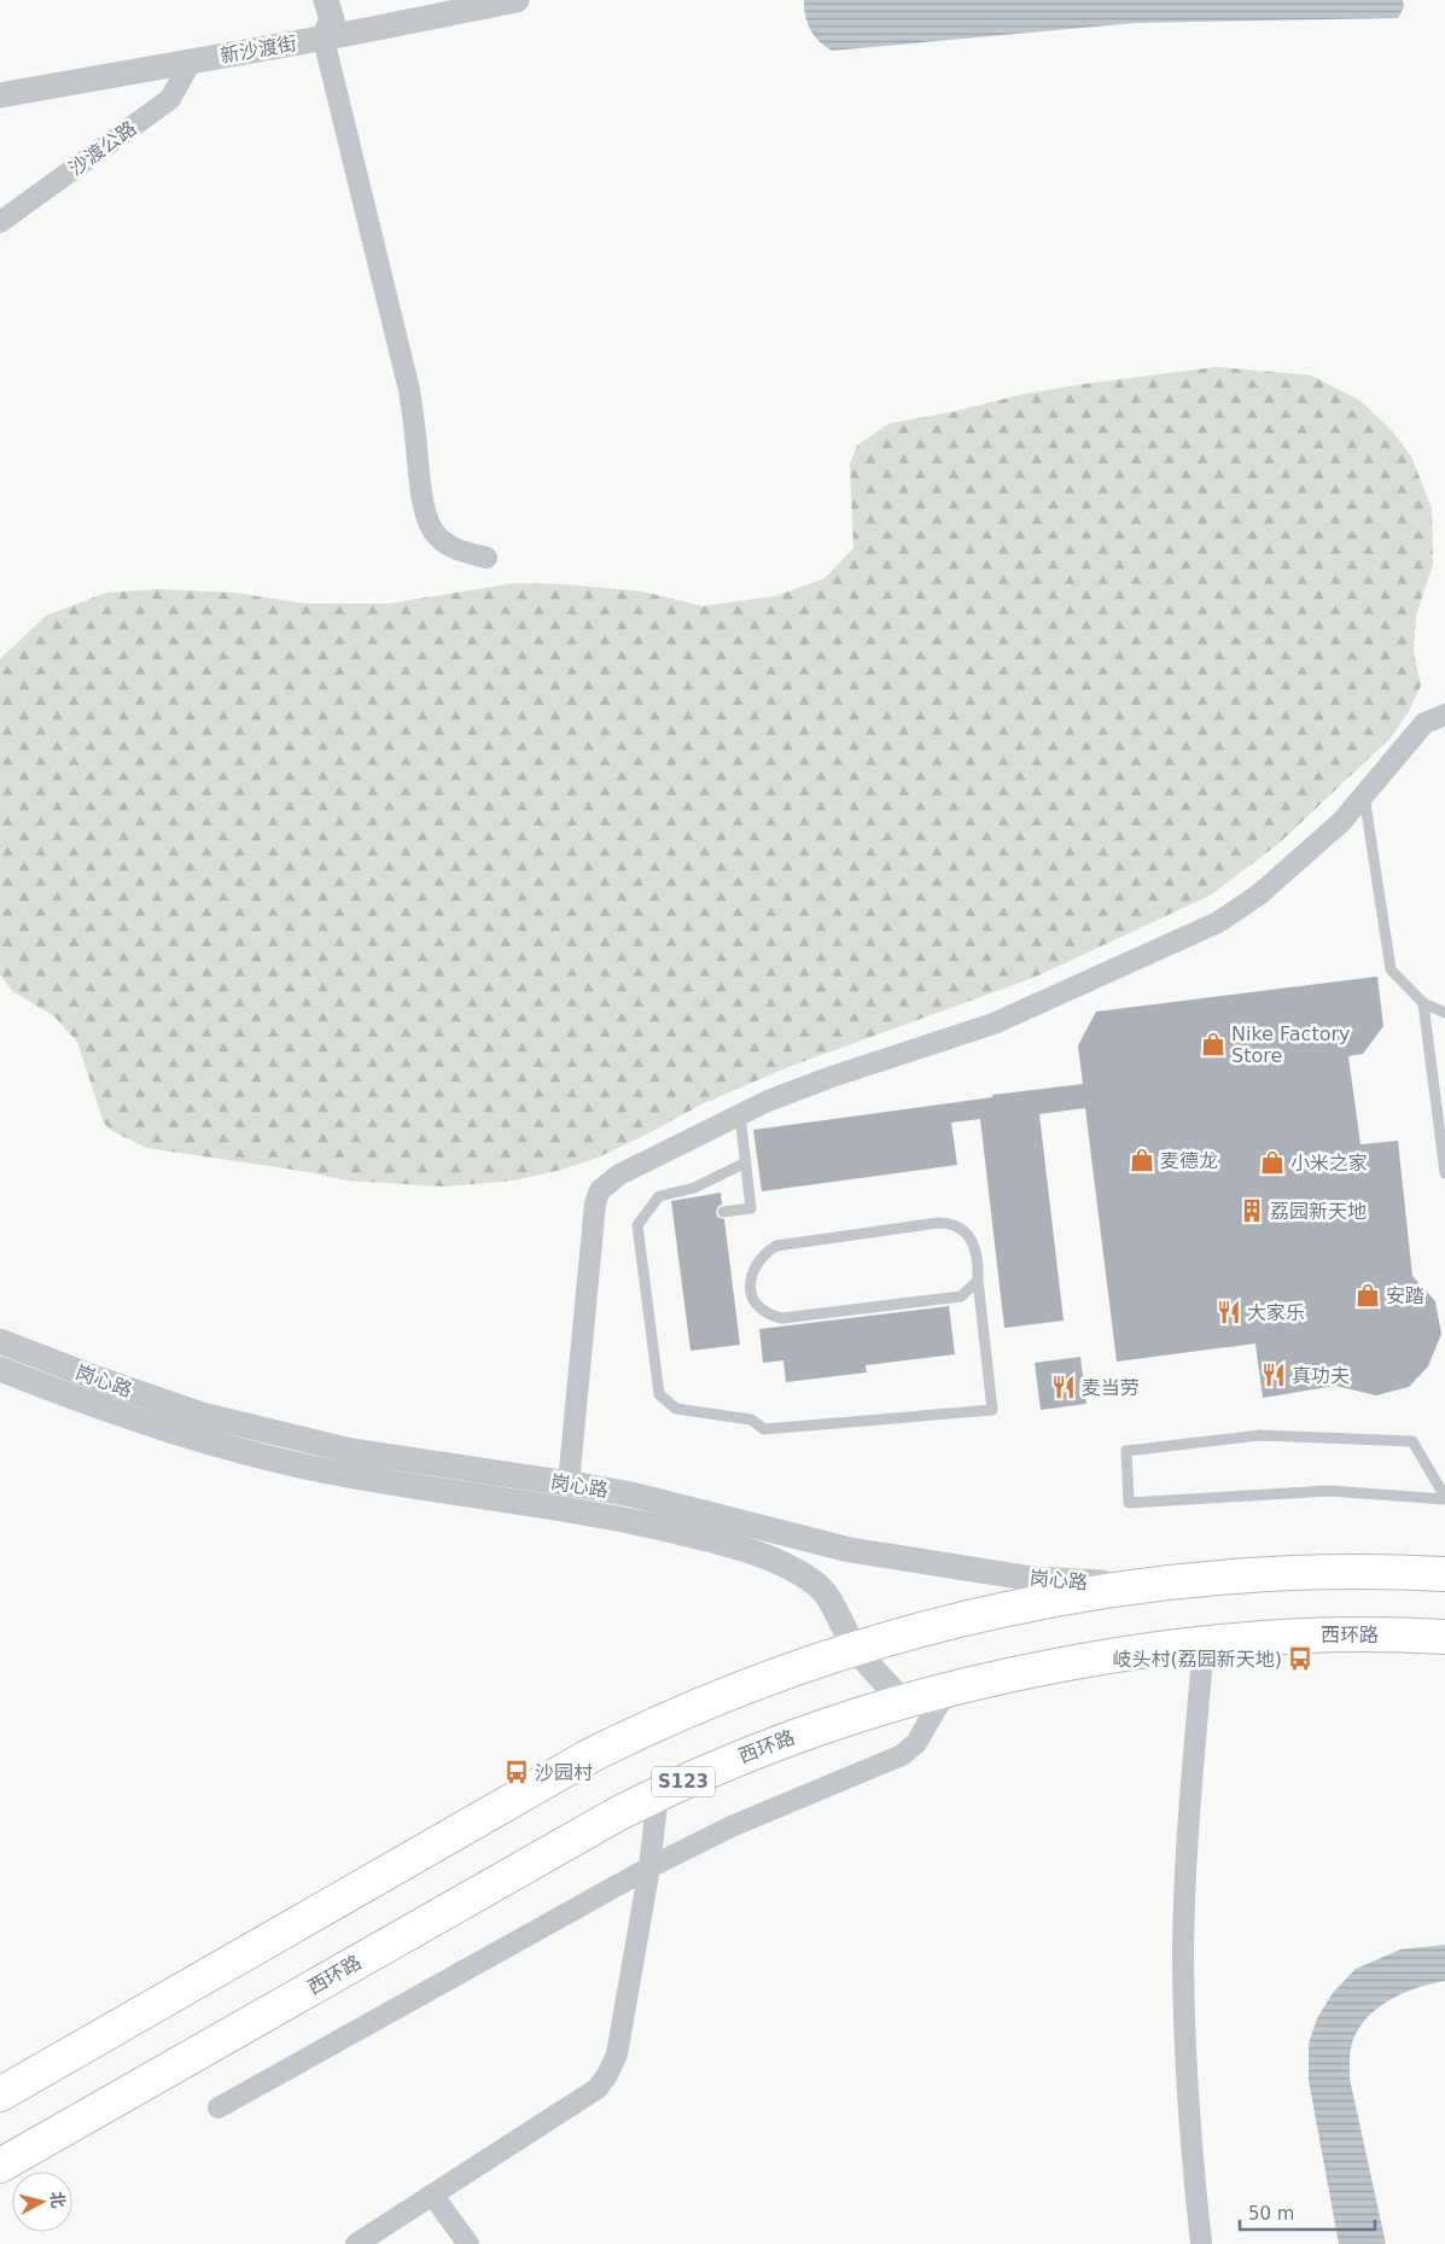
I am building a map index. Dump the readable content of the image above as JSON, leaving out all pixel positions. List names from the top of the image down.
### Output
{
  "streets": {
    "main road": ["西环路", "S123"],
    "street": ["新沙渡街", "沙渡公路", "岗心路"]
  },
  "crossings": [
    ["新沙渡街", "沙渡公路"],
    ["岗心路", "西环路"]
  ],
  "places": {
    "shop": [
      "Nike Factory Store",
      "麦德龙",
      "小米之家",
      "安踏"
    ],
    "building": ["荔园新天地"],
    "restaurant": ["大家乐", "真功夫", "麦当劳"],
    "bus stop": ["岐头村(荔园新天地)", "沙园村"]
  },
  "scale_bar": "50 m",
  "north": "right"
}
